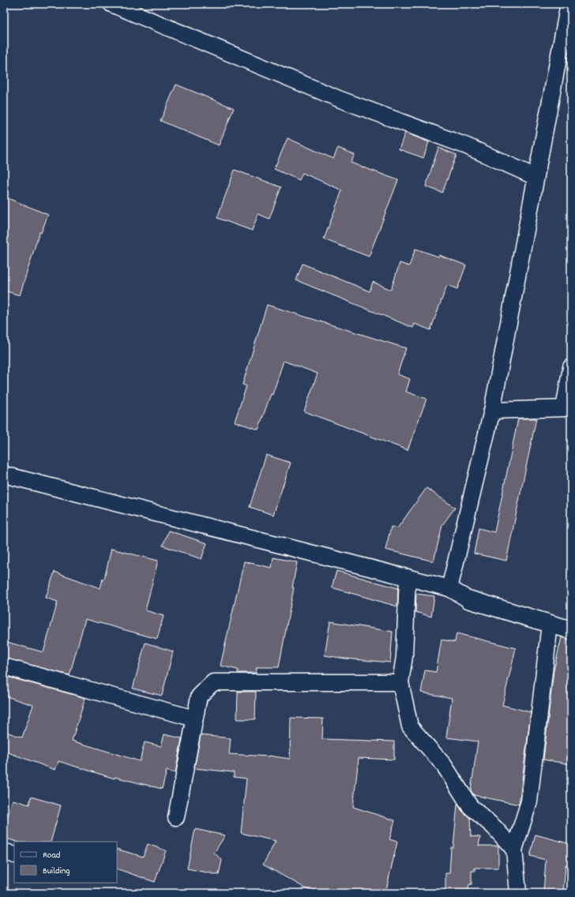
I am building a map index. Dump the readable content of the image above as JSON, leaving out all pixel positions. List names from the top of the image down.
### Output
{
  "legend": ["Road", "Building"]
}
